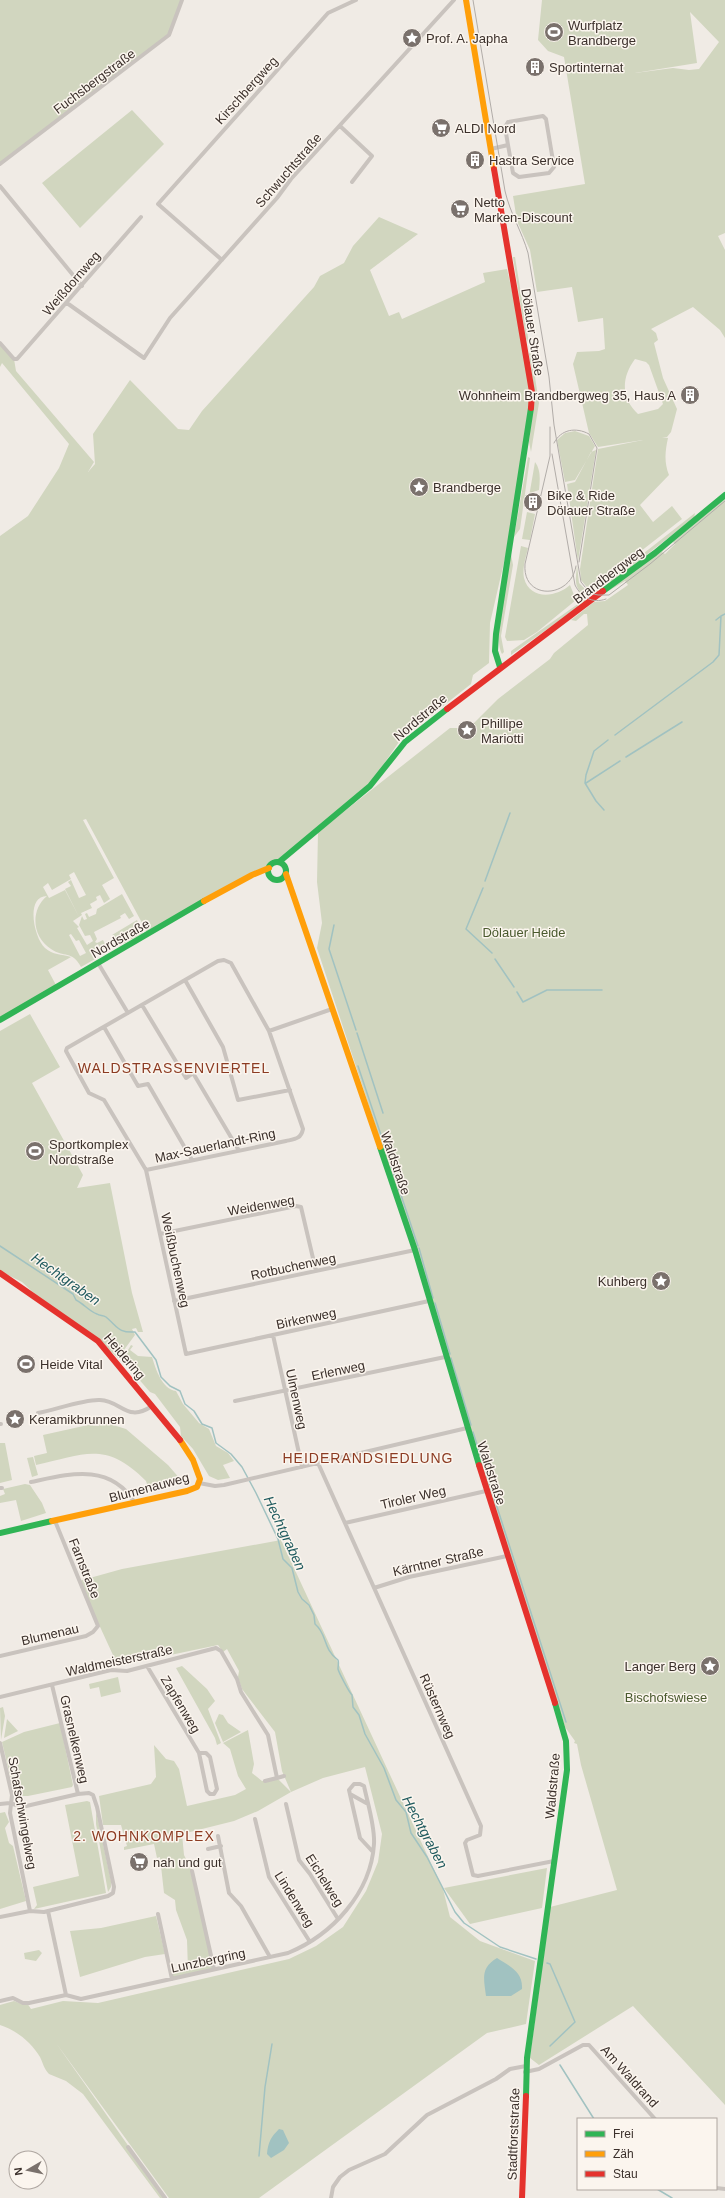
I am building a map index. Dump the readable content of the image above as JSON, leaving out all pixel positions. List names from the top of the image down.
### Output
{
  "streets": {
    "main road": [
      "Dölauer Straße",
      "Brandbergweg",
      "Nordstraße",
      "Waldstraße",
      "Heidering",
      "Blumenauweg",
      "Stadtforststraße"
    ],
    "street": [
      "Fuchsbergstraße",
      "Kirschbergweg",
      "Schwuchtstraße",
      "Weißdornweg",
      "Max-Sauerlandt-Ring",
      "Weidenweg",
      "Weißbuchenweg",
      "Rotbuchenweg",
      "Birkenweg",
      "Erlenweg",
      "Ulmenweg",
      "Tiroler Weg",
      "Kärntner Straße",
      "Farnstraße",
      "Blumenau",
      "Waldmeisterstraße",
      "Zapfenweg",
      "Rüsternweg",
      "Grasnelkenweg",
      "Schafschwingelweg",
      "Eichelweg",
      "Lindenweg",
      "Lunzbergring",
      "Am Waldrand"
    ]
  },
  "crossings": [
    ["Kirschbergweg", "Schwuchtstraße"],
    ["Schwuchtstraße", "Weißdornweg"],
    ["Dölauer Straße", "Brandbergweg"],
    ["Dölauer Straße", "Nordstraße"],
    ["Brandbergweg", "Nordstraße"],
    ["Nordstraße", "Waldstraße"],
    ["Max-Sauerlandt-Ring", "Weißbuchenweg"],
    ["Waldstraße", "Rotbuchenweg"],
    ["Waldstraße", "Birkenweg"],
    ["Waldstraße", "Erlenweg"],
    ["Waldstraße", "Blumenauweg"],
    ["Waldstraße", "Tiroler Weg"],
    ["Waldstraße", "Kärntner Straße"],
    ["Waldstraße", "Rüsternweg"],
    ["Waldstraße", "Am Waldrand"],
    ["Waldstraße", "Stadtforststraße"],
    ["Weidenweg", "Weißbuchenweg"],
    ["Weidenweg", "Rotbuchenweg"],
    ["Weißbuchenweg", "Rotbuchenweg"],
    ["Weißbuchenweg", "Birkenweg"],
    ["Birkenweg", "Ulmenweg"],
    ["Heidering", "Blumenauweg"],
    ["Erlenweg", "Ulmenweg"],
    ["Ulmenweg", "Blumenauweg"],
    ["Blumenauweg", "Farnstraße"],
    ["Blumenauweg", "Rüsternweg"],
    ["Tiroler Weg", "Rüsternweg"],
    ["Kärntner Straße", "Rüsternweg"],
    ["Farnstraße", "Blumenau"],
    ["Waldmeisterstraße", "Zapfenweg"],
    ["Waldmeisterstraße", "Grasnelkenweg"],
    ["Eichelweg", "Lunzbergring"],
    ["Lindenweg", "Lunzbergring"],
    ["Am Waldrand", "Stadtforststraße"]
  ],
  "districts": ["WALDSTRASSENVIERTEL", "HEIDERANDSIEDLUNG", "2. WOHNKOMPLEX"],
  "water": ["Hechtgraben"],
  "parks": ["Dölauer Heide", "Bischofswiese"],
  "places": {
    "sports": ["Wurfplatz Brandberge", "Sportkomplex Nordstraße", "Heide Vital"],
    "place": [
      "Prof. A. Japha",
      "Brandberge",
      "Phillipe Mariotti",
      "Kuhberg",
      "Keramikbrunnen",
      "Langer Berg"
    ],
    "building": [
      "Sportinternat",
      "Hastra Service",
      "Wohnheim Brandbergweg 35, Haus A",
      "Bike & Ride Dölauer Straße"
    ],
    "supermarket": ["ALDI Nord", "Netto Marken-Discount", "nah und gut"]
  },
  "legend": ["Frei", "Zäh", "Stau"],
  "north": "left"
}
